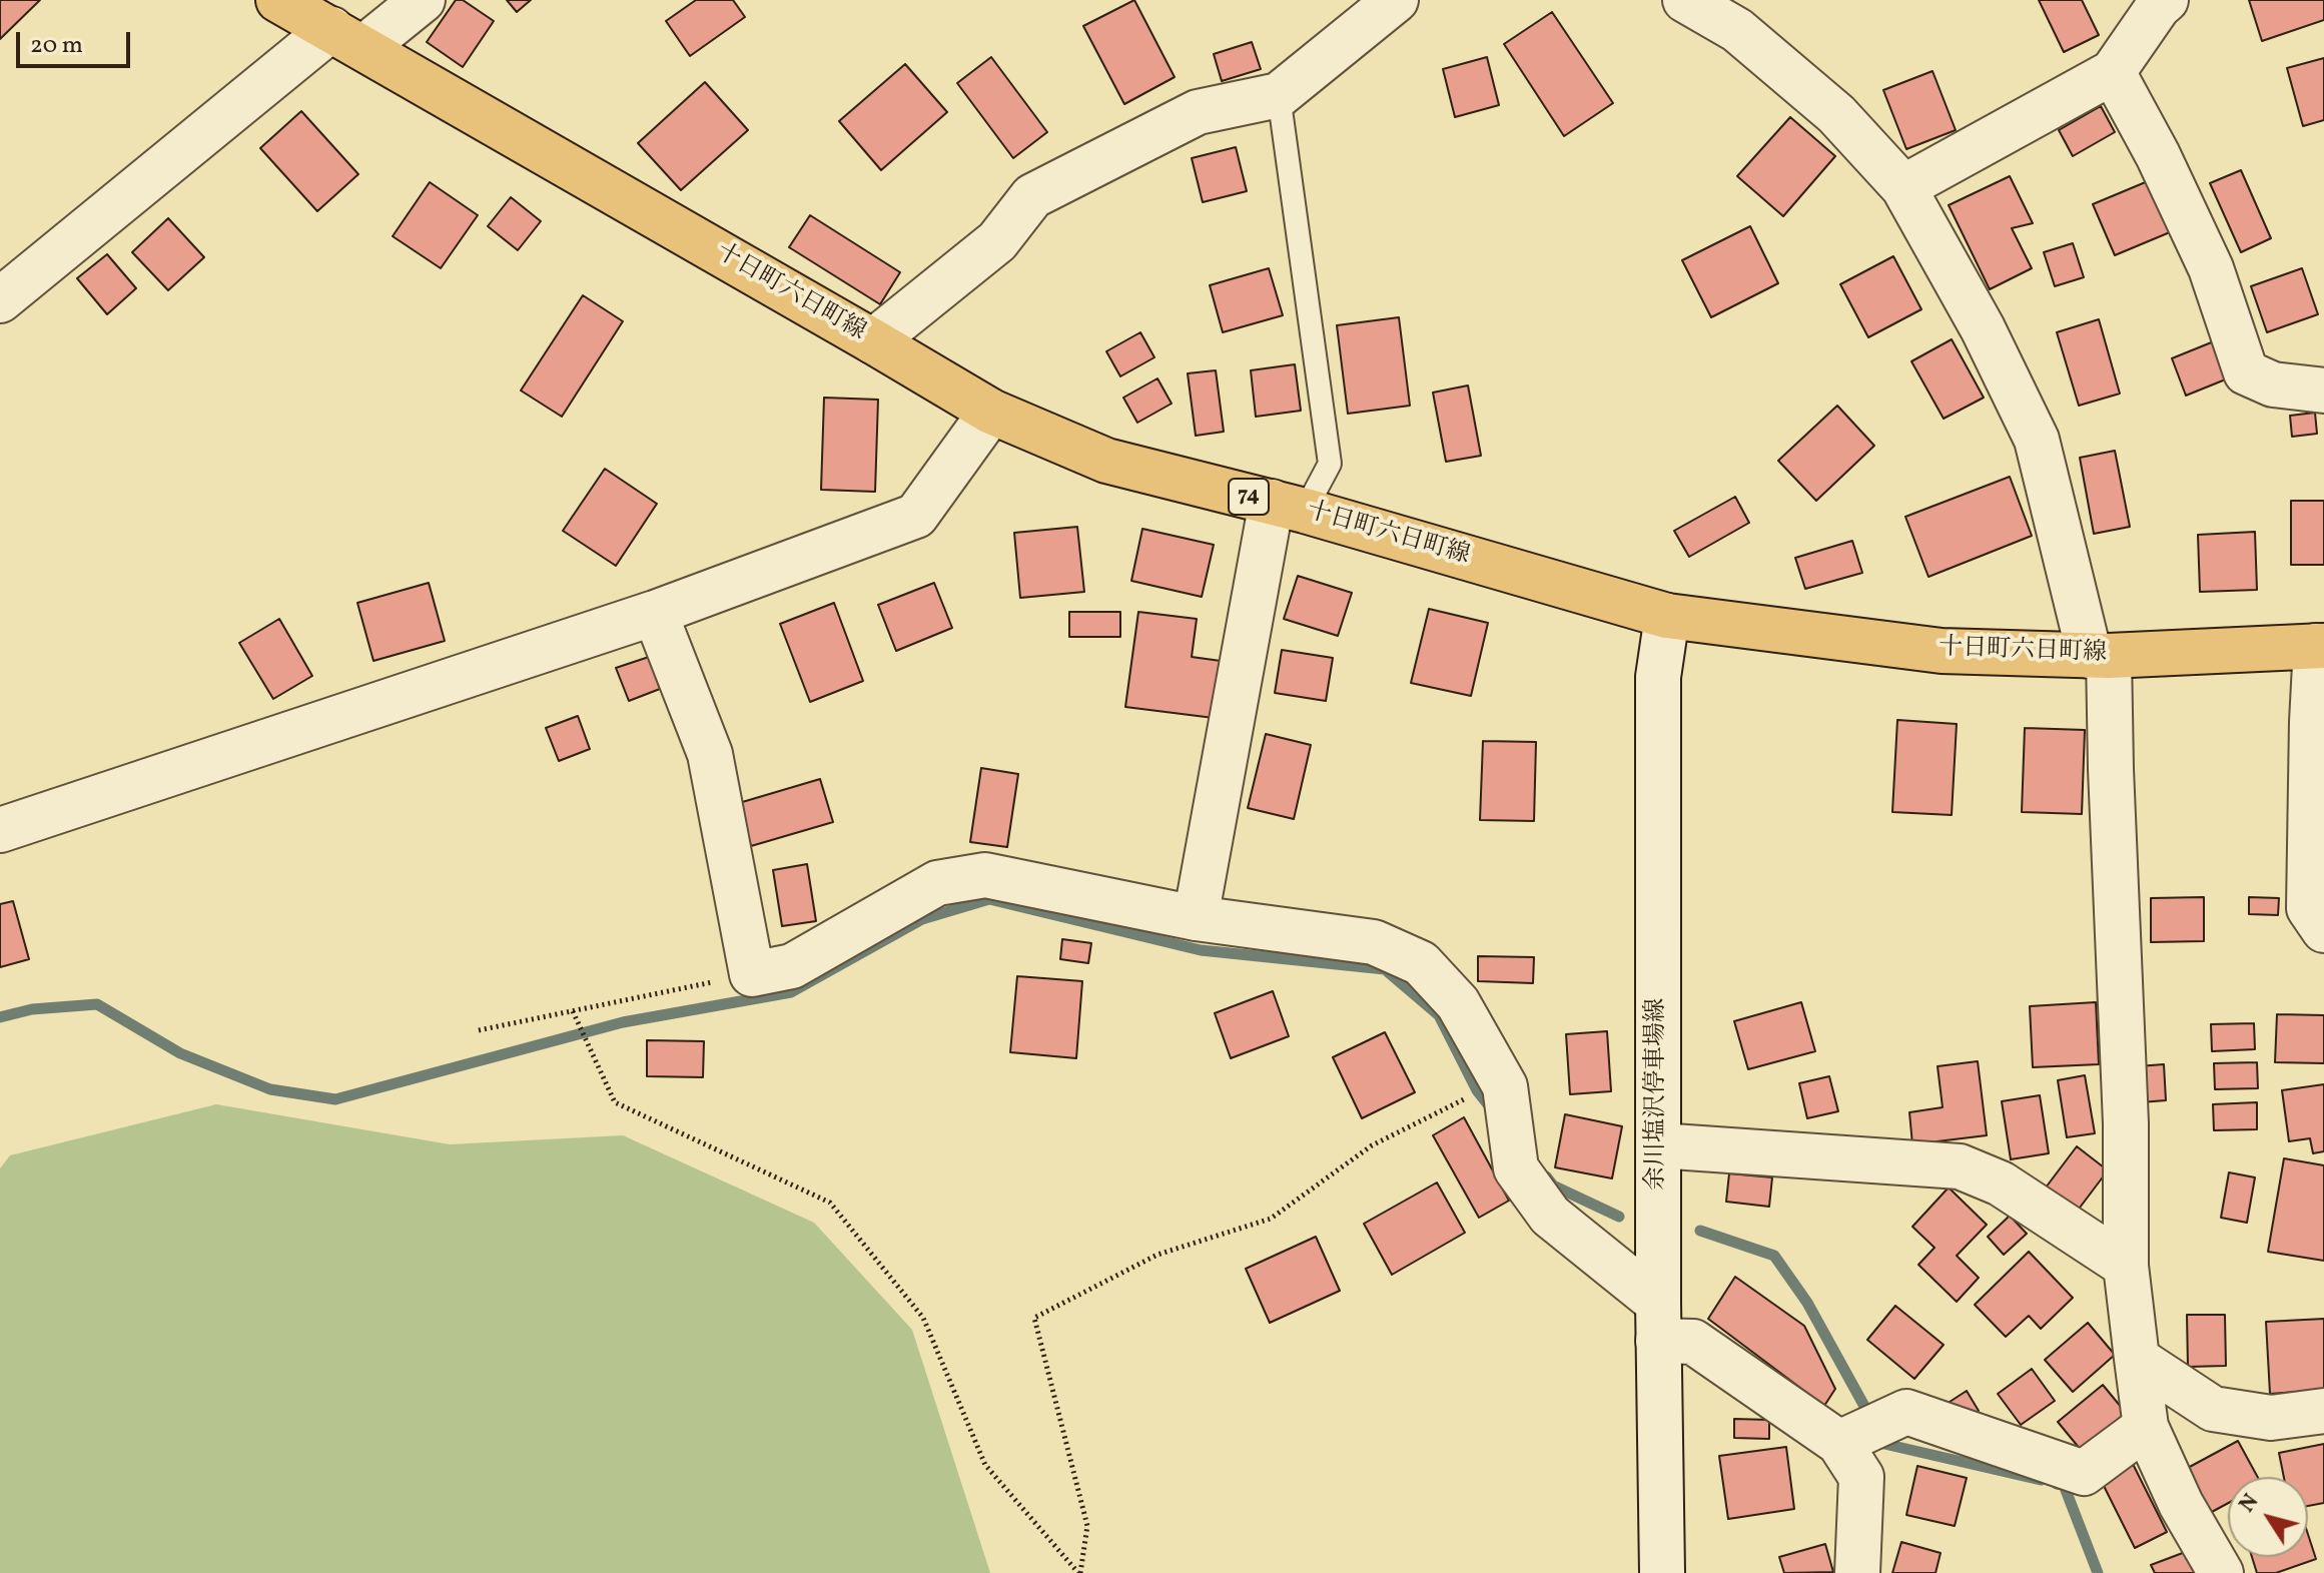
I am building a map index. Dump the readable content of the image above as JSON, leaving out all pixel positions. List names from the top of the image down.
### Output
{
  "streets": {
    "main road": ["十日町六日町線", "74"],
    "street": ["余川塩沢停車場線"]
  },
  "crossings": [
    ["十日町六日町線", "余川塩沢停車場線"]
  ],
  "scale_bar": "20 m",
  "north": "top left"
}
